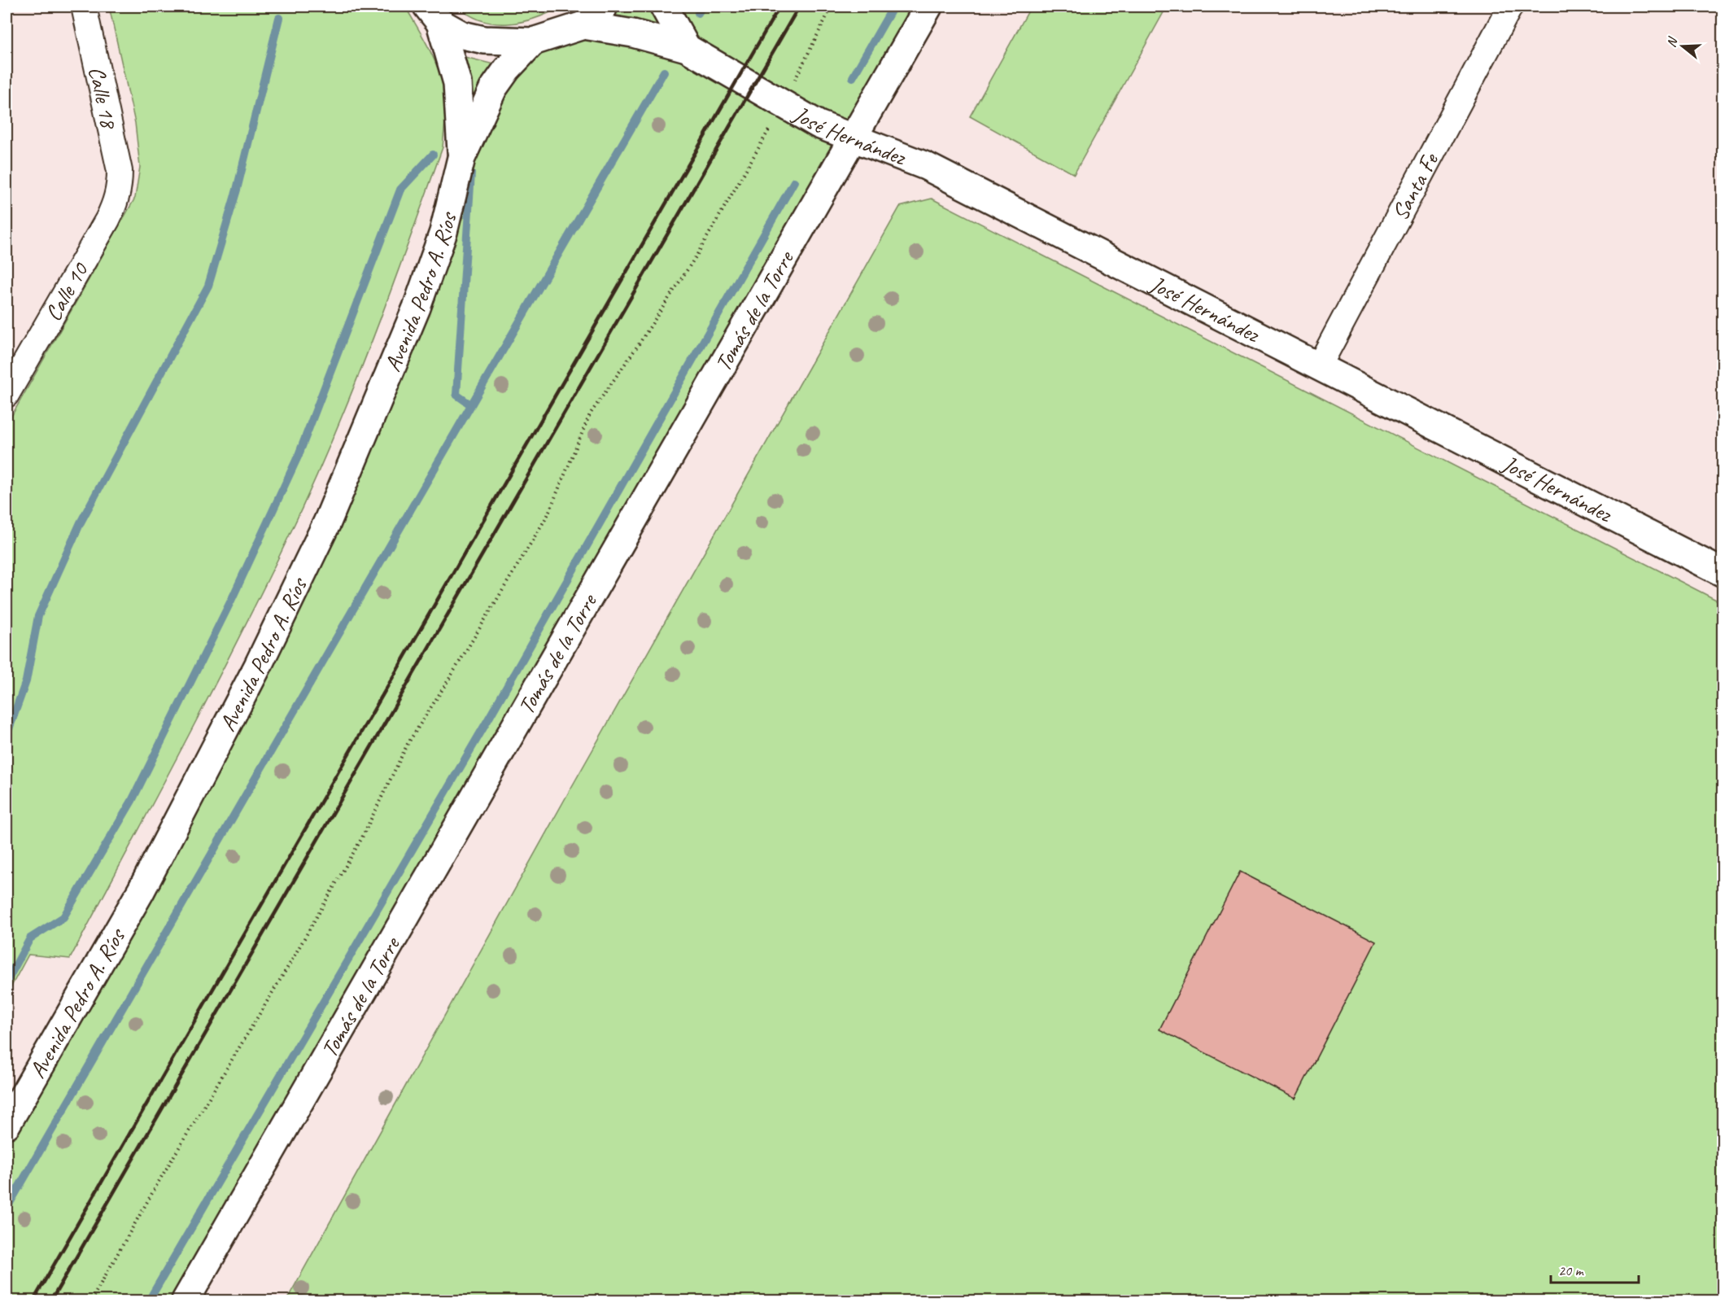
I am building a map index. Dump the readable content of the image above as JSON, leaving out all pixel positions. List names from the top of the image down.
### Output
{
  "streets": {
    "main road": ["José Hernández", "Avenida Pedro A. Ríos", "Tomás de la Torre"],
    "street": ["Calle 18", "Santa Fe", "Calle 10"]
  },
  "crossings": [
    ["Calle 18", "Calle 10"],
    ["José Hernández", "Santa Fe"],
    ["José Hernández", "Tomás de la Torre"]
  ],
  "scale_bar": "20 m",
  "north": "left"
}
